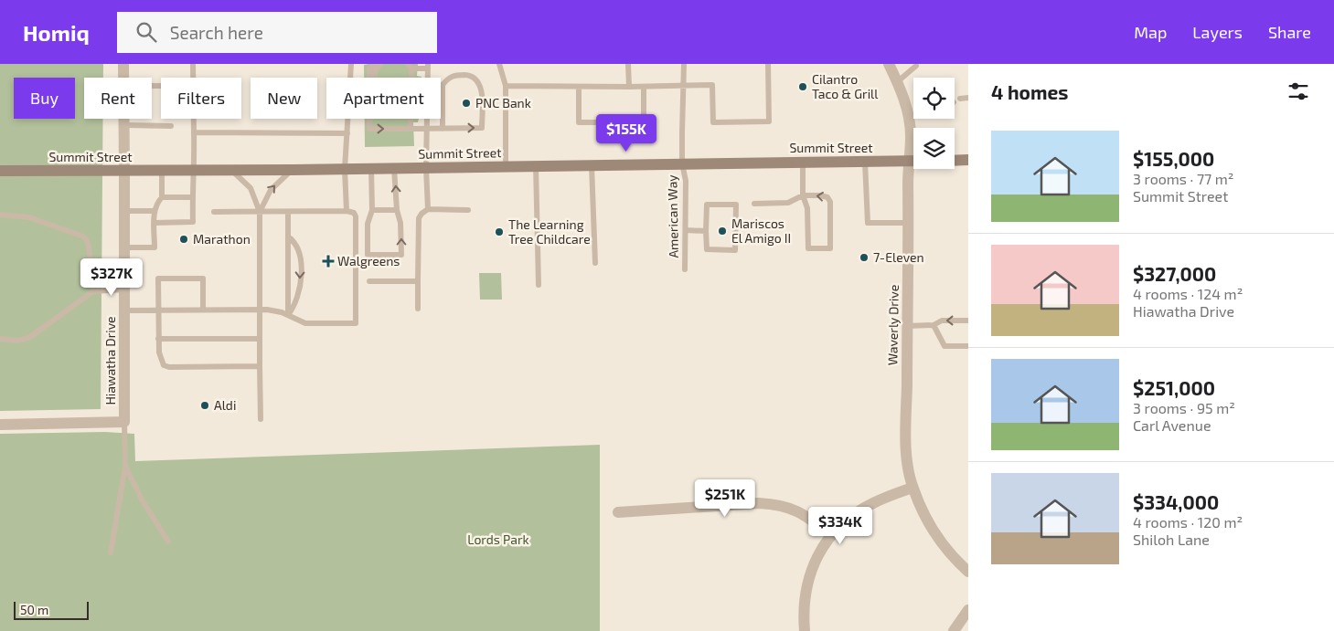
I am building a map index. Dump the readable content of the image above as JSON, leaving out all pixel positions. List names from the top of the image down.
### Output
{
  "streets": {
    "main road": ["Summit Street"],
    "street": ["Waverly Drive", "Hiawatha Drive"],
    "lane": ["American Way"]
  },
  "crossings": [
    ["Summit Street", "American Way"],
    ["Summit Street", "Waverly Drive"],
    ["Summit Street", "Hiawatha Drive"]
  ],
  "parks": ["Lords Park"],
  "places": {
    "other": [
      "Cilantro Taco & Grill",
      "PNC Bank",
      "Mariscos El Amigo II",
      "The Learning Tree Childcare",
      "Marathon",
      "7-Eleven",
      "Aldi"
    ],
    "health": ["Walgreens"]
  },
  "scale_bar": "50 m",
  "page": {
    "header": "Homiq",
    "search": "Search here",
    "nav": ["Map", "Layers", "Share"],
    "heading": "4 homes",
    "chip": [
      "Buy",
      "Rent",
      "Filters",
      "New",
      "Apartment"
    ],
    "price": [
      "$155K",
      "$327K",
      "$251K",
      "$334K"
    ],
    "list": [
      {
        "name": "$155,000",
        "note": "3 rooms · 77 m² · Summit Street"
      },
      {
        "name": "$327,000",
        "note": "4 rooms · 124 m² · Hiawatha Drive"
      },
      {
        "name": "$251,000",
        "note": "3 rooms · 95 m² · Carl Avenue"
      },
      {
        "name": "$334,000",
        "note": "4 rooms · 120 m² · Shiloh Lane"
      }
    ],
    "scale": "50 m"
  }
}
